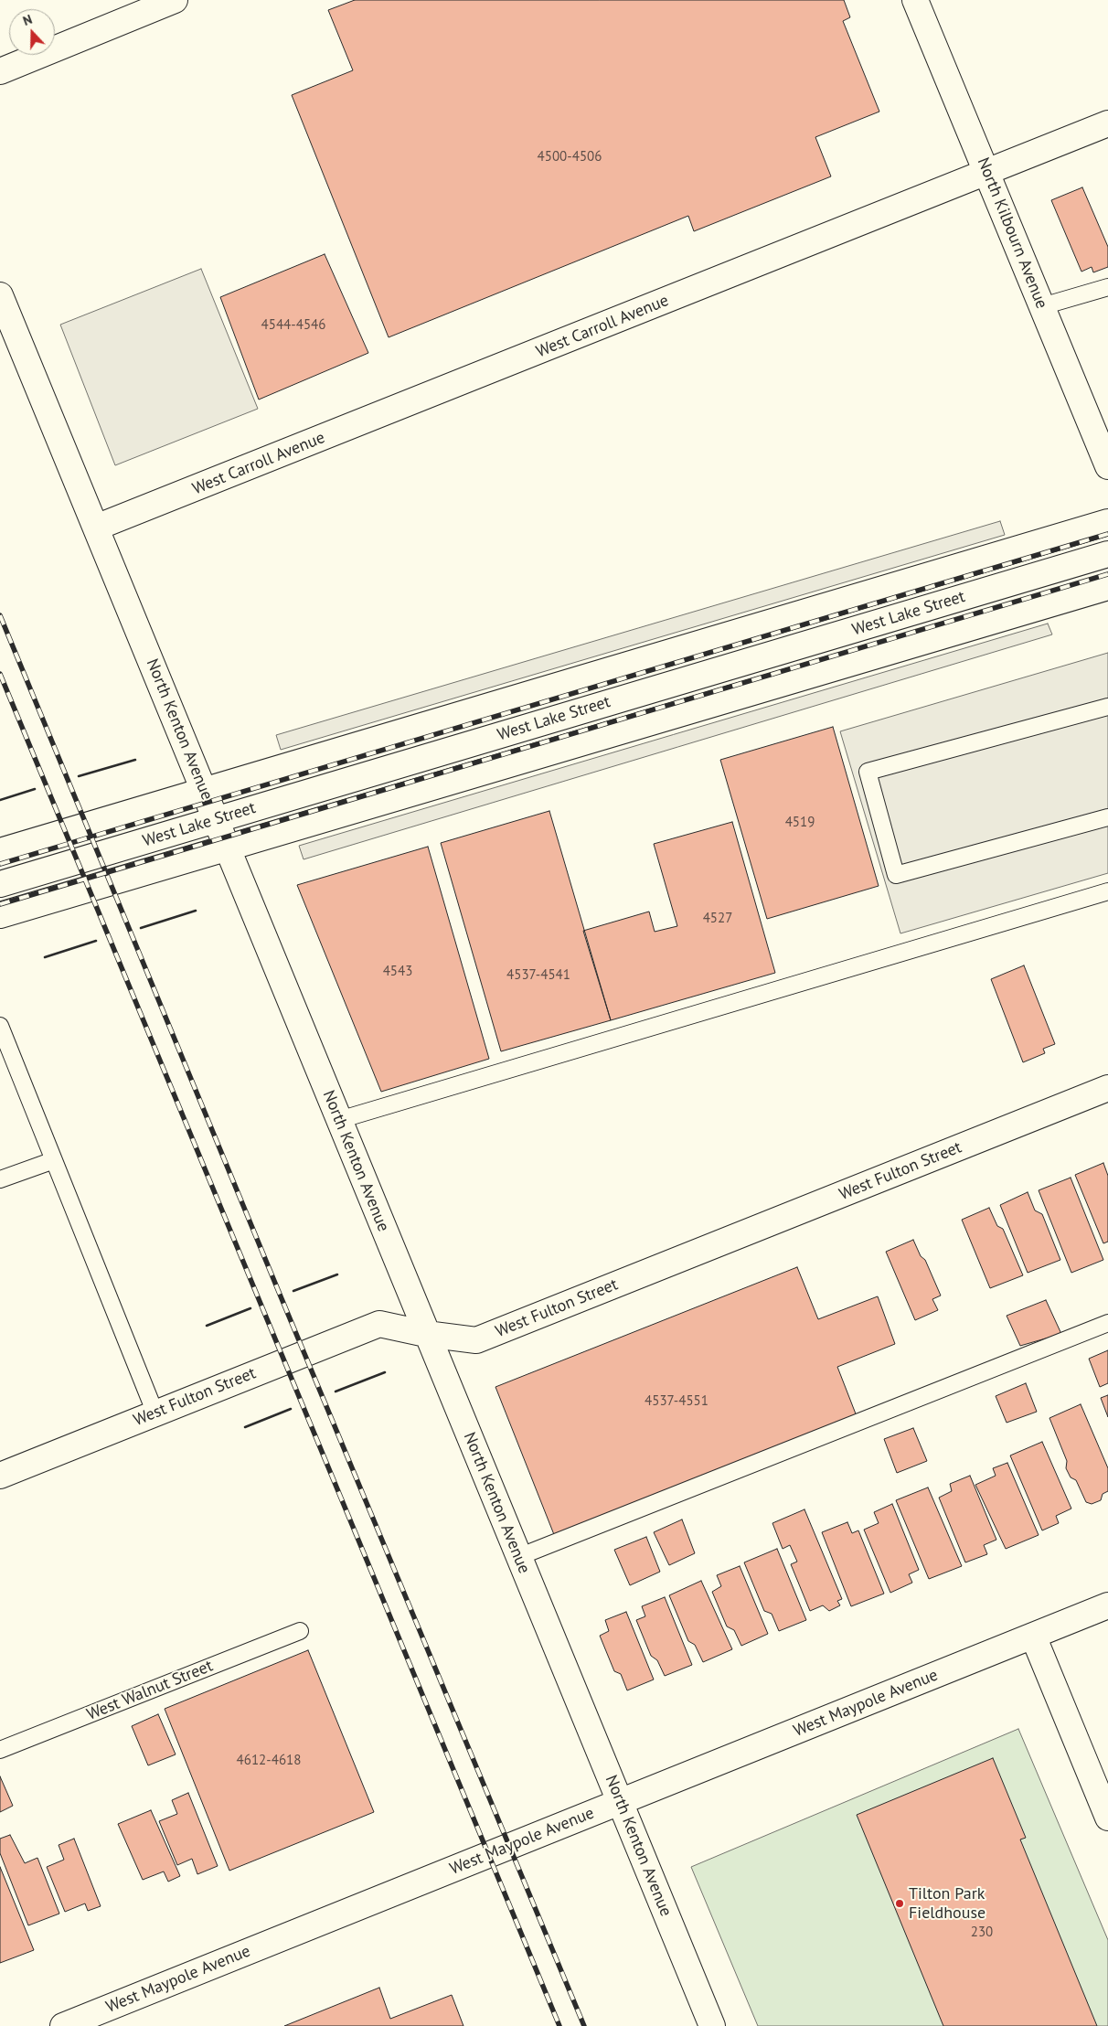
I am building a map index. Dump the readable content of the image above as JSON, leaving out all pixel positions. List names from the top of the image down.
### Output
{
  "streets": {
    "street": [
      "North Kilbourn Avenue",
      "West Carroll Avenue",
      "West Lake Street",
      "North Kenton Avenue",
      "West Fulton Street",
      "West Maypole Avenue"
    ],
    "lane": ["West Walnut Street"]
  },
  "crossings": [
    ["North Kilbourn Avenue", "West Carroll Avenue"],
    ["West Carroll Avenue", "North Kenton Avenue"],
    ["West Lake Street", "North Kenton Avenue"],
    ["North Kenton Avenue", "West Fulton Street"],
    ["North Kenton Avenue", "West Maypole Avenue"]
  ],
  "places": ["Tilton Park Fieldhouse"],
  "house_numbers": [
    "4500-4506",
    "4544-4546",
    "4519",
    "4527",
    "4543",
    "4537-4541",
    "4537-4551",
    "4612-4618",
    "230"
  ],
  "north": "top"
}
